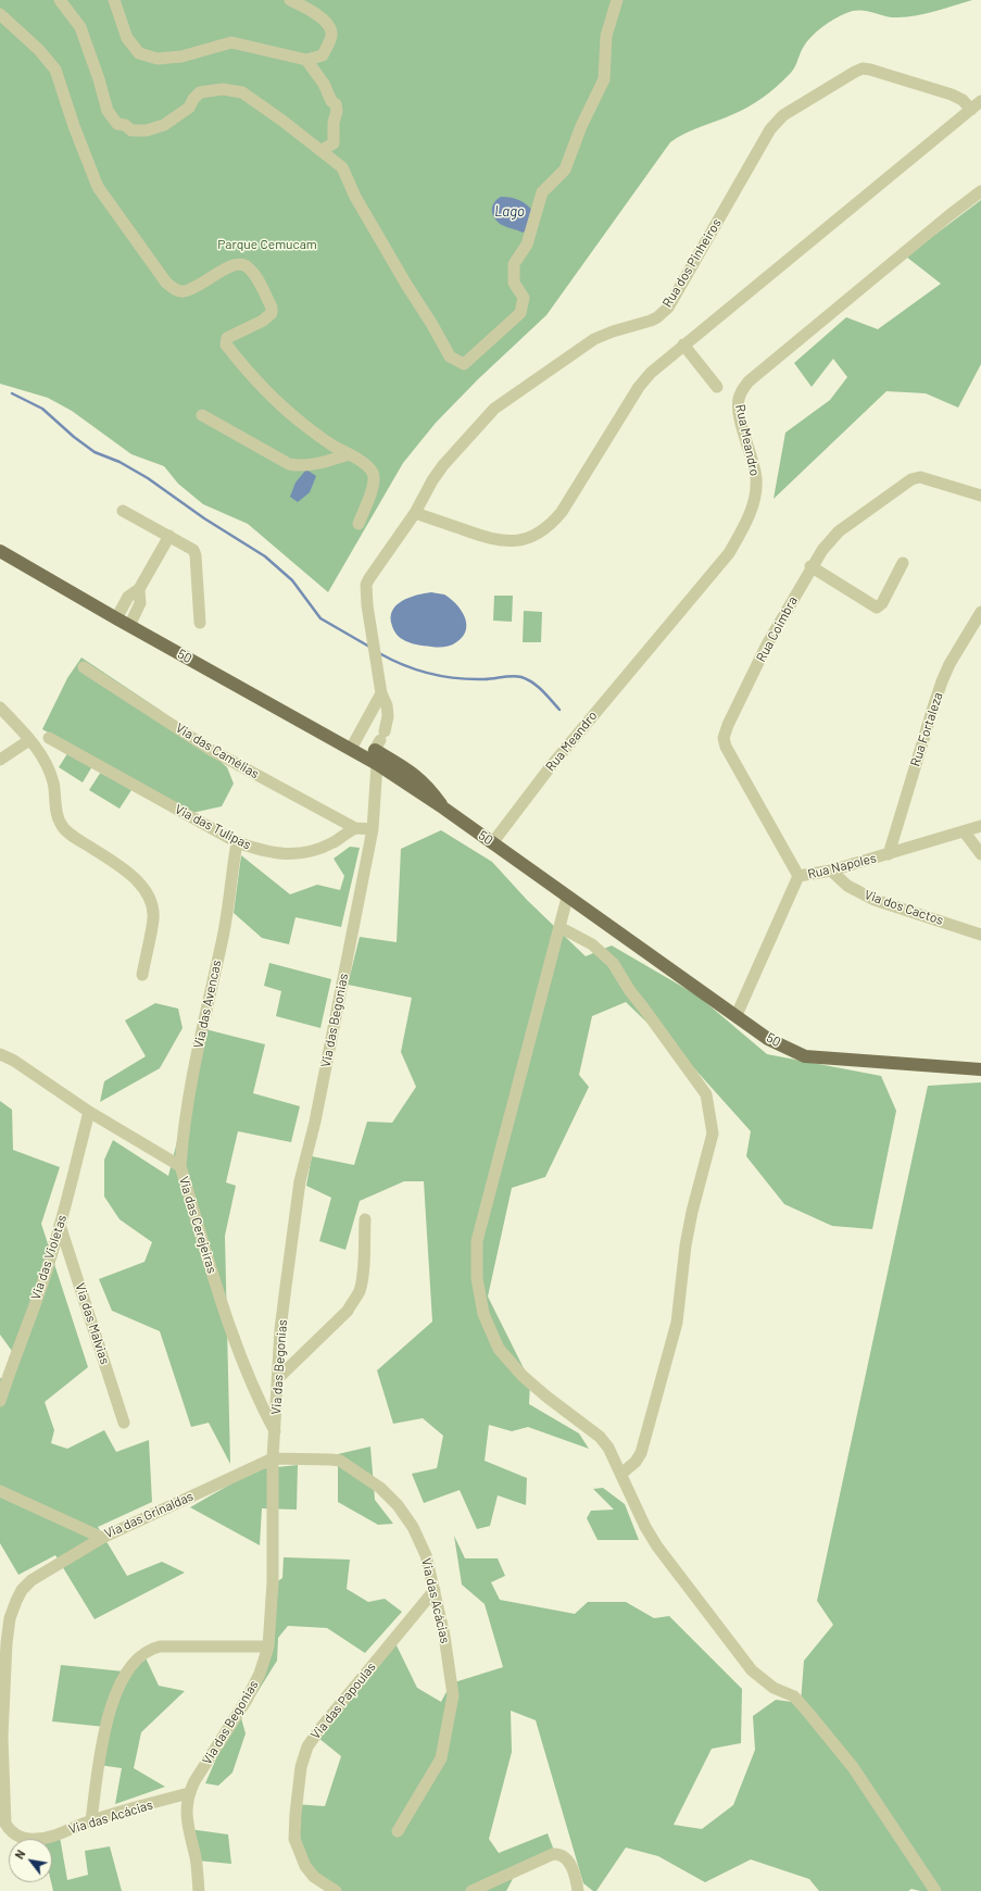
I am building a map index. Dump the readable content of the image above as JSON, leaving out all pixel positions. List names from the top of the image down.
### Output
{
  "streets": {
    "main road": ["50"],
    "street": [
      "Rua dos Pinheiros",
      "Rua Meandro",
      "Rua Coimbra",
      "Rua Fortaleza",
      "Via das Camélias",
      "Via das Tulipas",
      "Rua Napoles",
      "Via dos Cactos",
      "Via das Avencas",
      "Via das Begonias",
      "Via das Cerejeiras",
      "Via das Violetas",
      "Via das Malvias",
      "Via das Grinaldas",
      "Via das Acácias",
      "Via das Papoulas"
    ]
  },
  "crossings": [
    ["Rua dos Pinheiros", "50"],
    ["Rua Meandro", "50"],
    ["Rua Coimbra", "Rua Napoles"],
    ["50", "Rua Napoles"],
    ["Rua Fortaleza", "Rua Napoles"],
    ["Via das Camélias", "Via das Tulipas"],
    ["Via das Tulipas", "Via das Avencas"],
    ["Rua Napoles", "Via dos Cactos"],
    ["Via das Avencas", "Via das Cerejeiras"],
    ["Via das Begonias", "Via das Cerejeiras"],
    ["Via das Begonias", "Via das Grinaldas"],
    ["Via das Begonias", "Via das Acácias"],
    ["Via das Cerejeiras", "Via das Violetas"],
    ["Via das Violetas", "Via das Malvias"],
    ["Via das Grinaldas", "Via das Acácias"],
    ["Via das Acácias", "Via das Papoulas"]
  ],
  "water": ["Lago"],
  "parks": ["Parque Cemucam"],
  "north": "top left"
}
